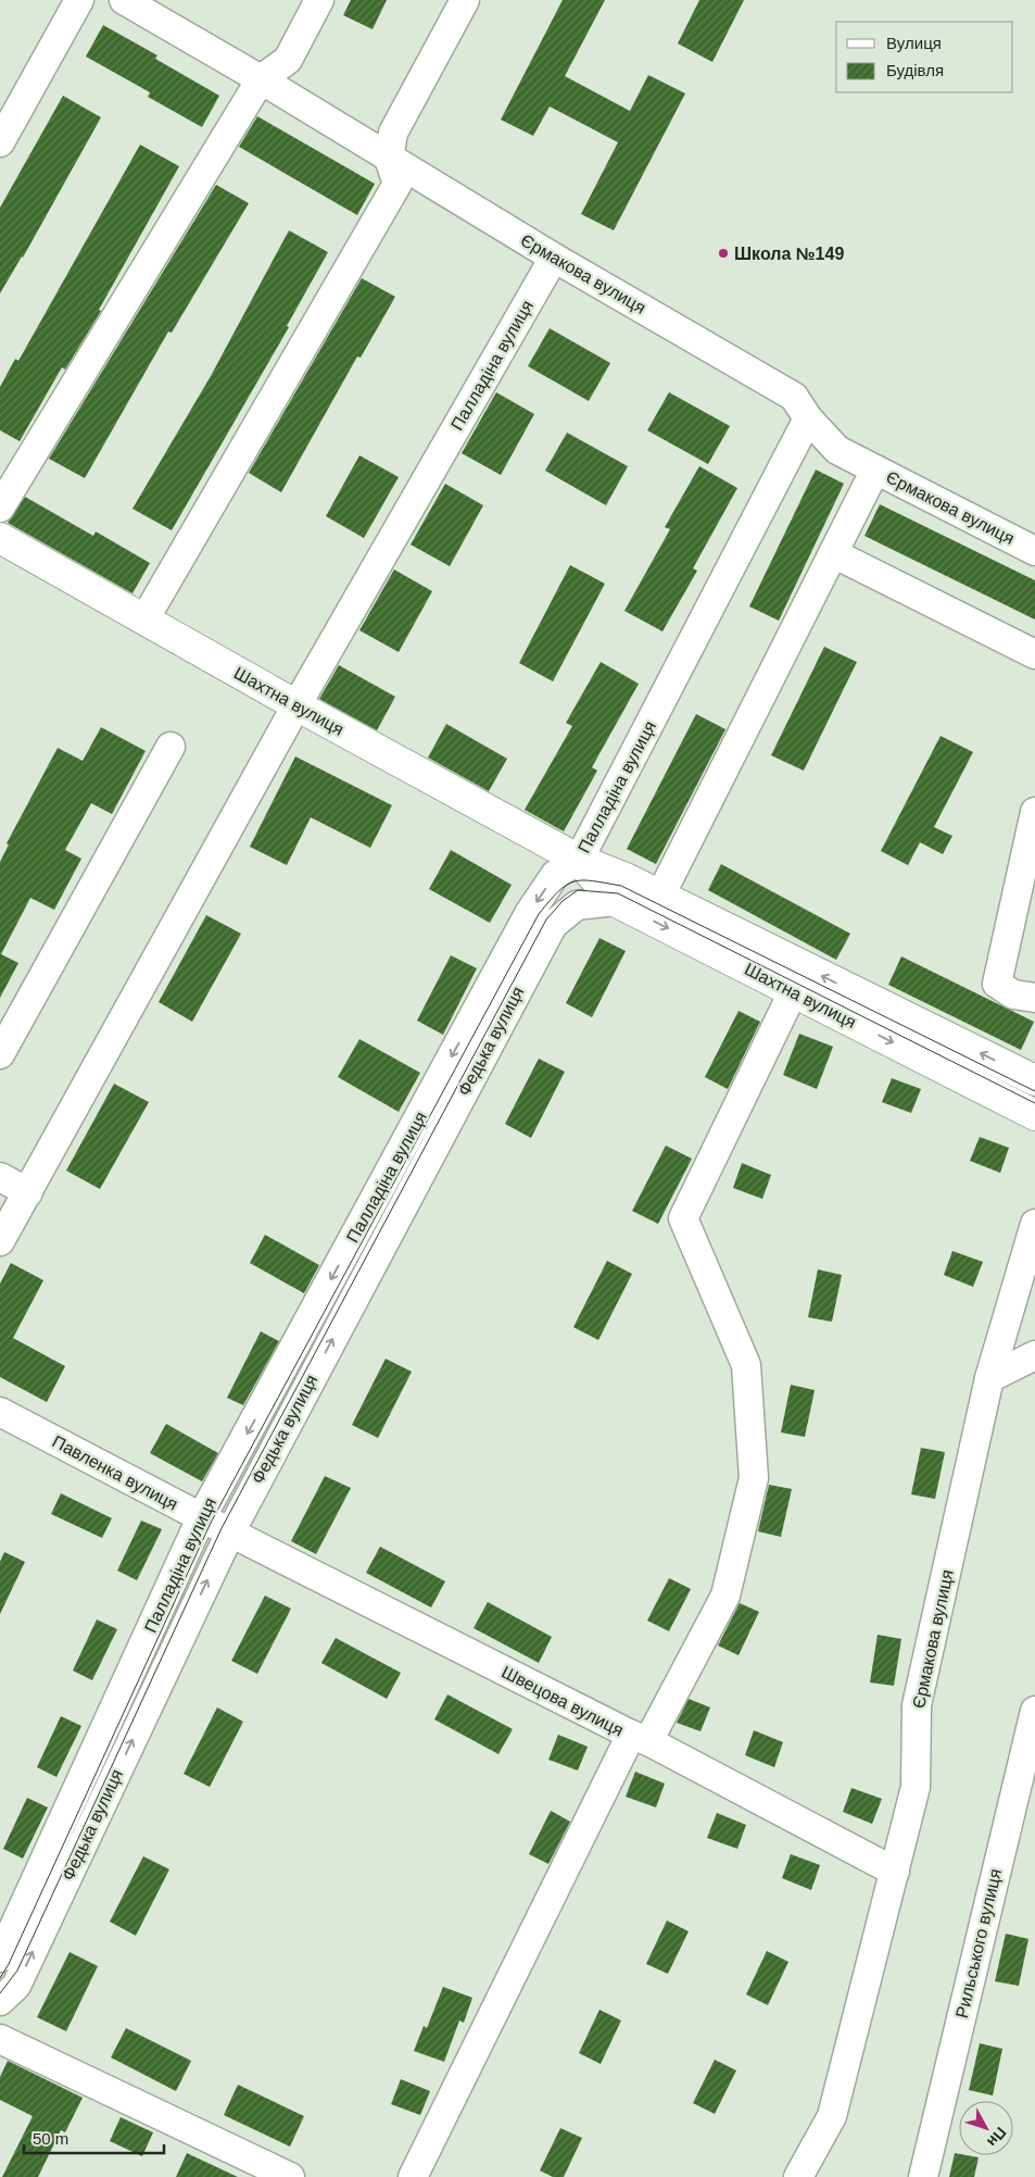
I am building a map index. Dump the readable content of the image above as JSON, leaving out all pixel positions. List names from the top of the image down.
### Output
{
  "streets": {
    "main road": ["Шахтна вулиця"],
    "street": [
      "Єрмакова вулиця",
      "Палладіна вулиця",
      "Федька вулиця",
      "Павленка вулиця",
      "Швецова вулиця",
      "Рильського вулиця"
    ]
  },
  "crossings": [
    ["Єрмакова вулиця", "Палладіна вулиця"],
    ["Єрмакова вулиця", "Швецова вулиця"],
    ["Палладіна вулиця", "Шахтна вулиця"],
    ["Палладіна вулиця", "Павленка вулиця"],
    ["Федька вулиця", "Павленка вулиця"],
    ["Федька вулиця", "Швецова вулиця"],
    ["Павленка вулиця", "Швецова вулиця"]
  ],
  "one_way": ["Федька вулиця"],
  "places": ["Школа №149"],
  "legend": ["Вулиця", "Будівля"],
  "scale_bar": "50 m",
  "north": "bottom right"
}
